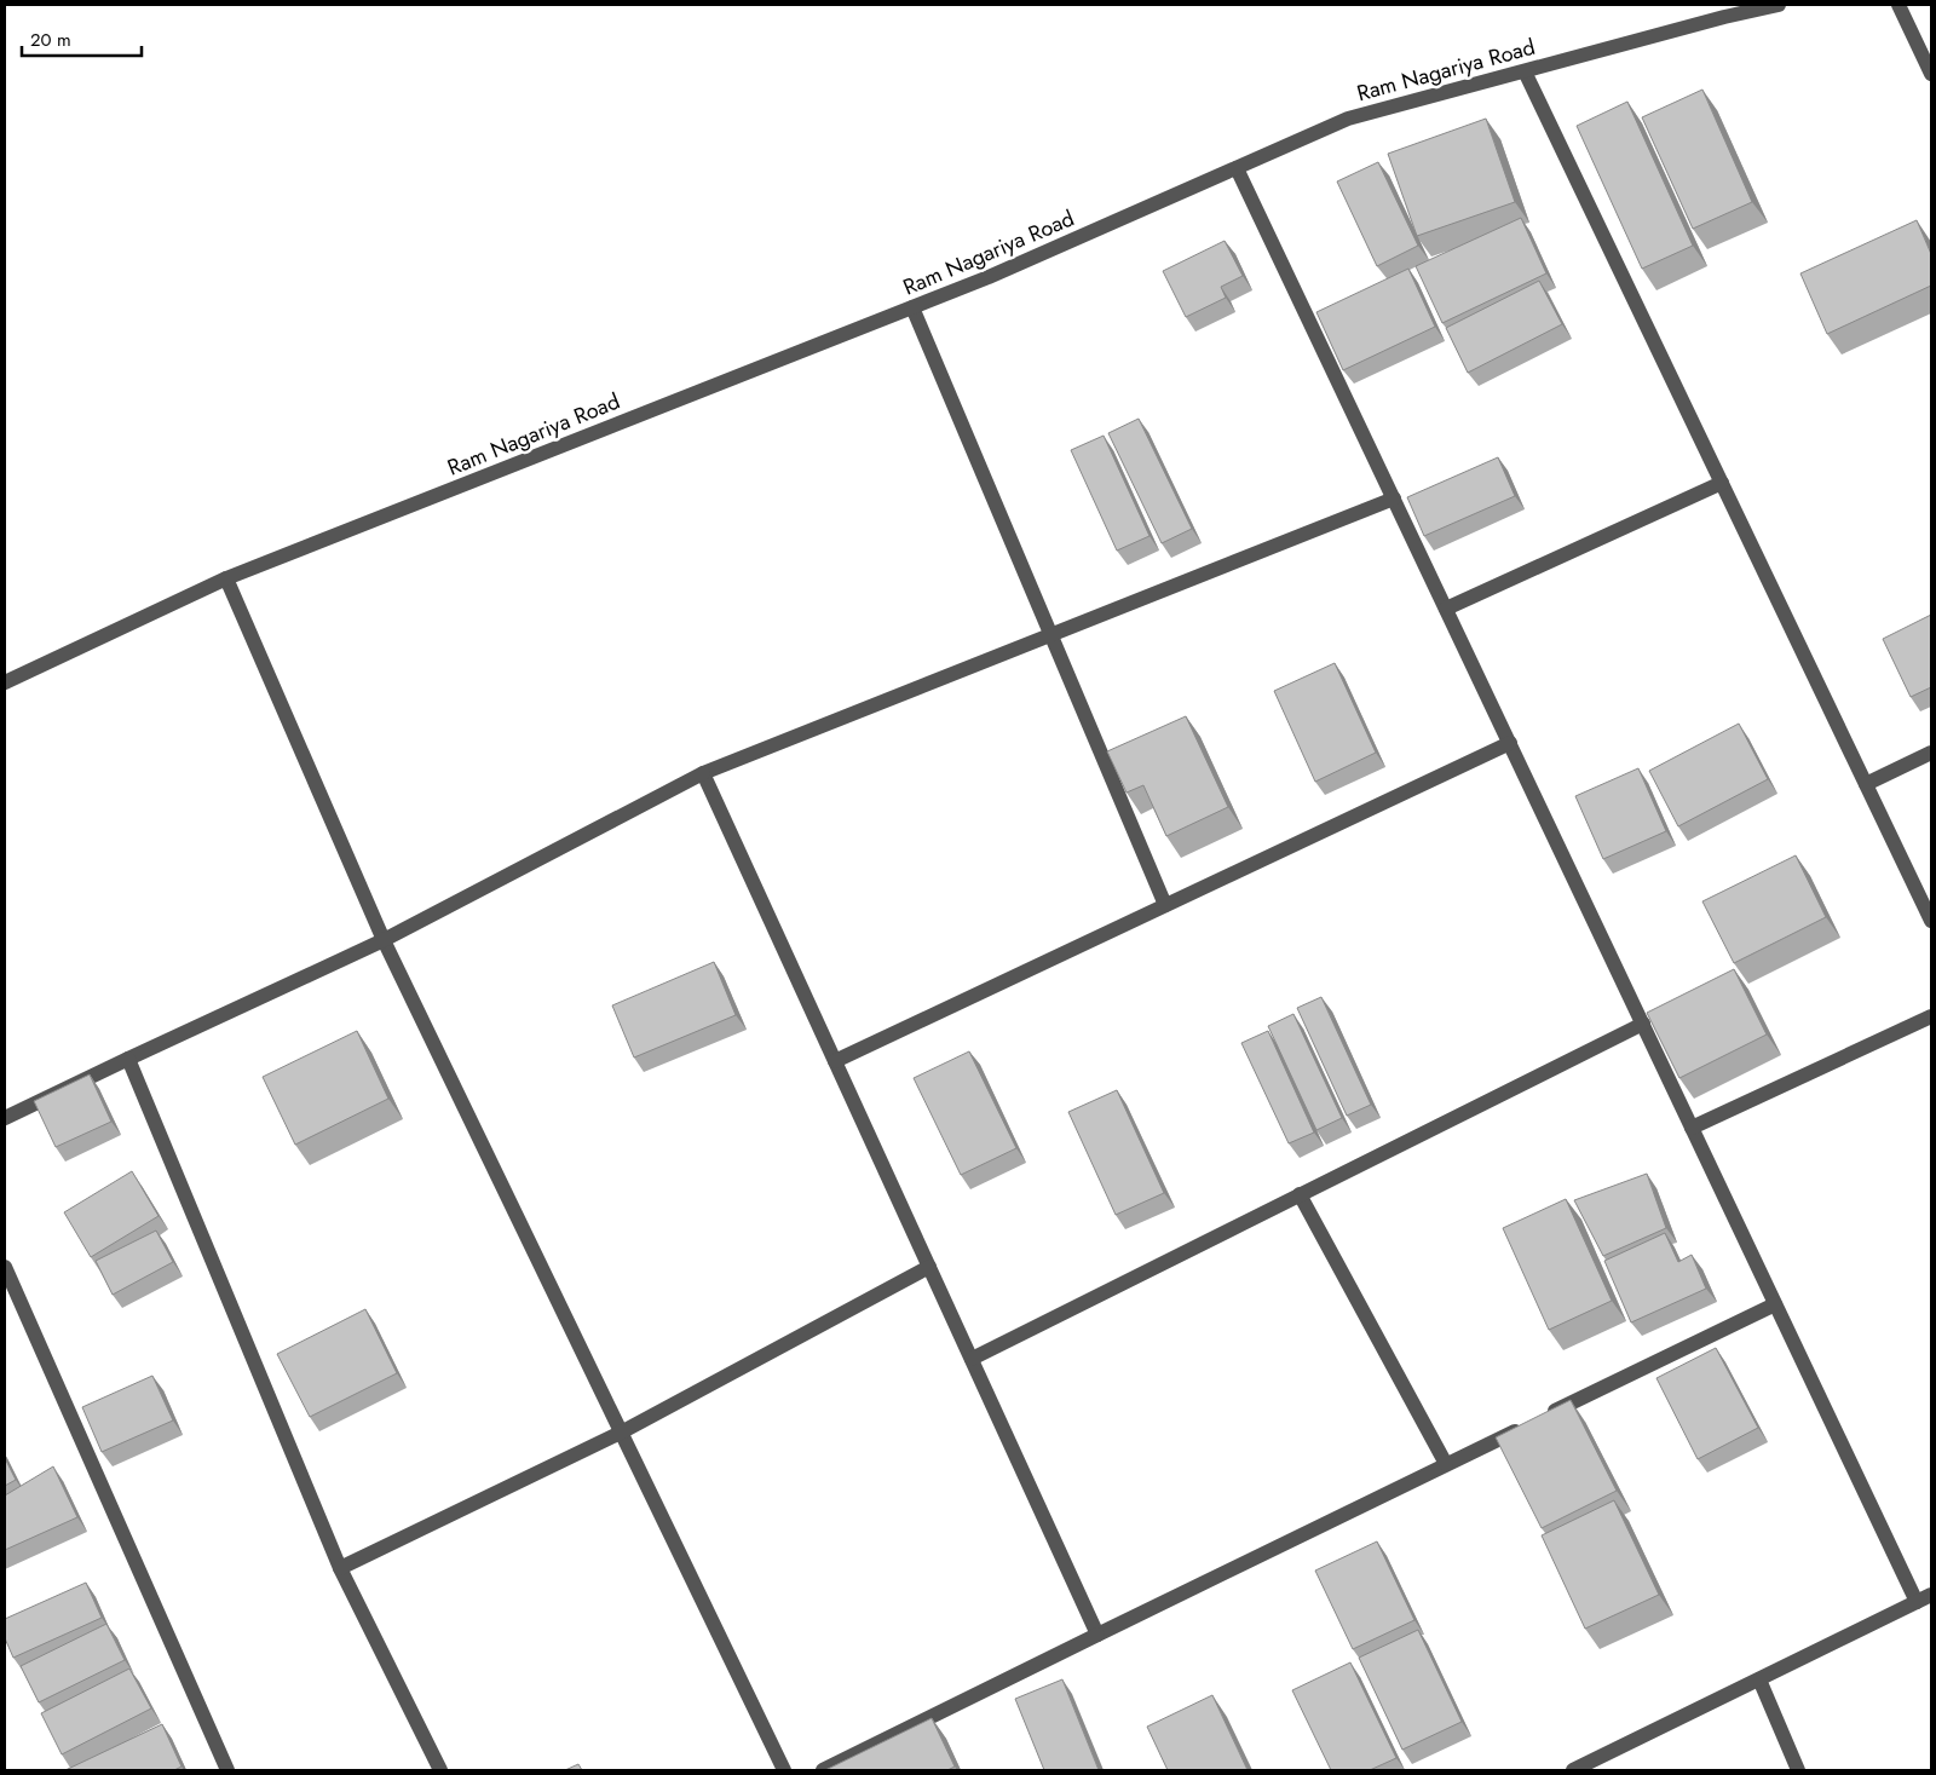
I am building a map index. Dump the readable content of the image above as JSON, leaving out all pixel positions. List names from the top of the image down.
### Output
{
  "streets": {
    "street": ["Ram Nagariya Road"]
  },
  "scale_bar": "20 m"
}
